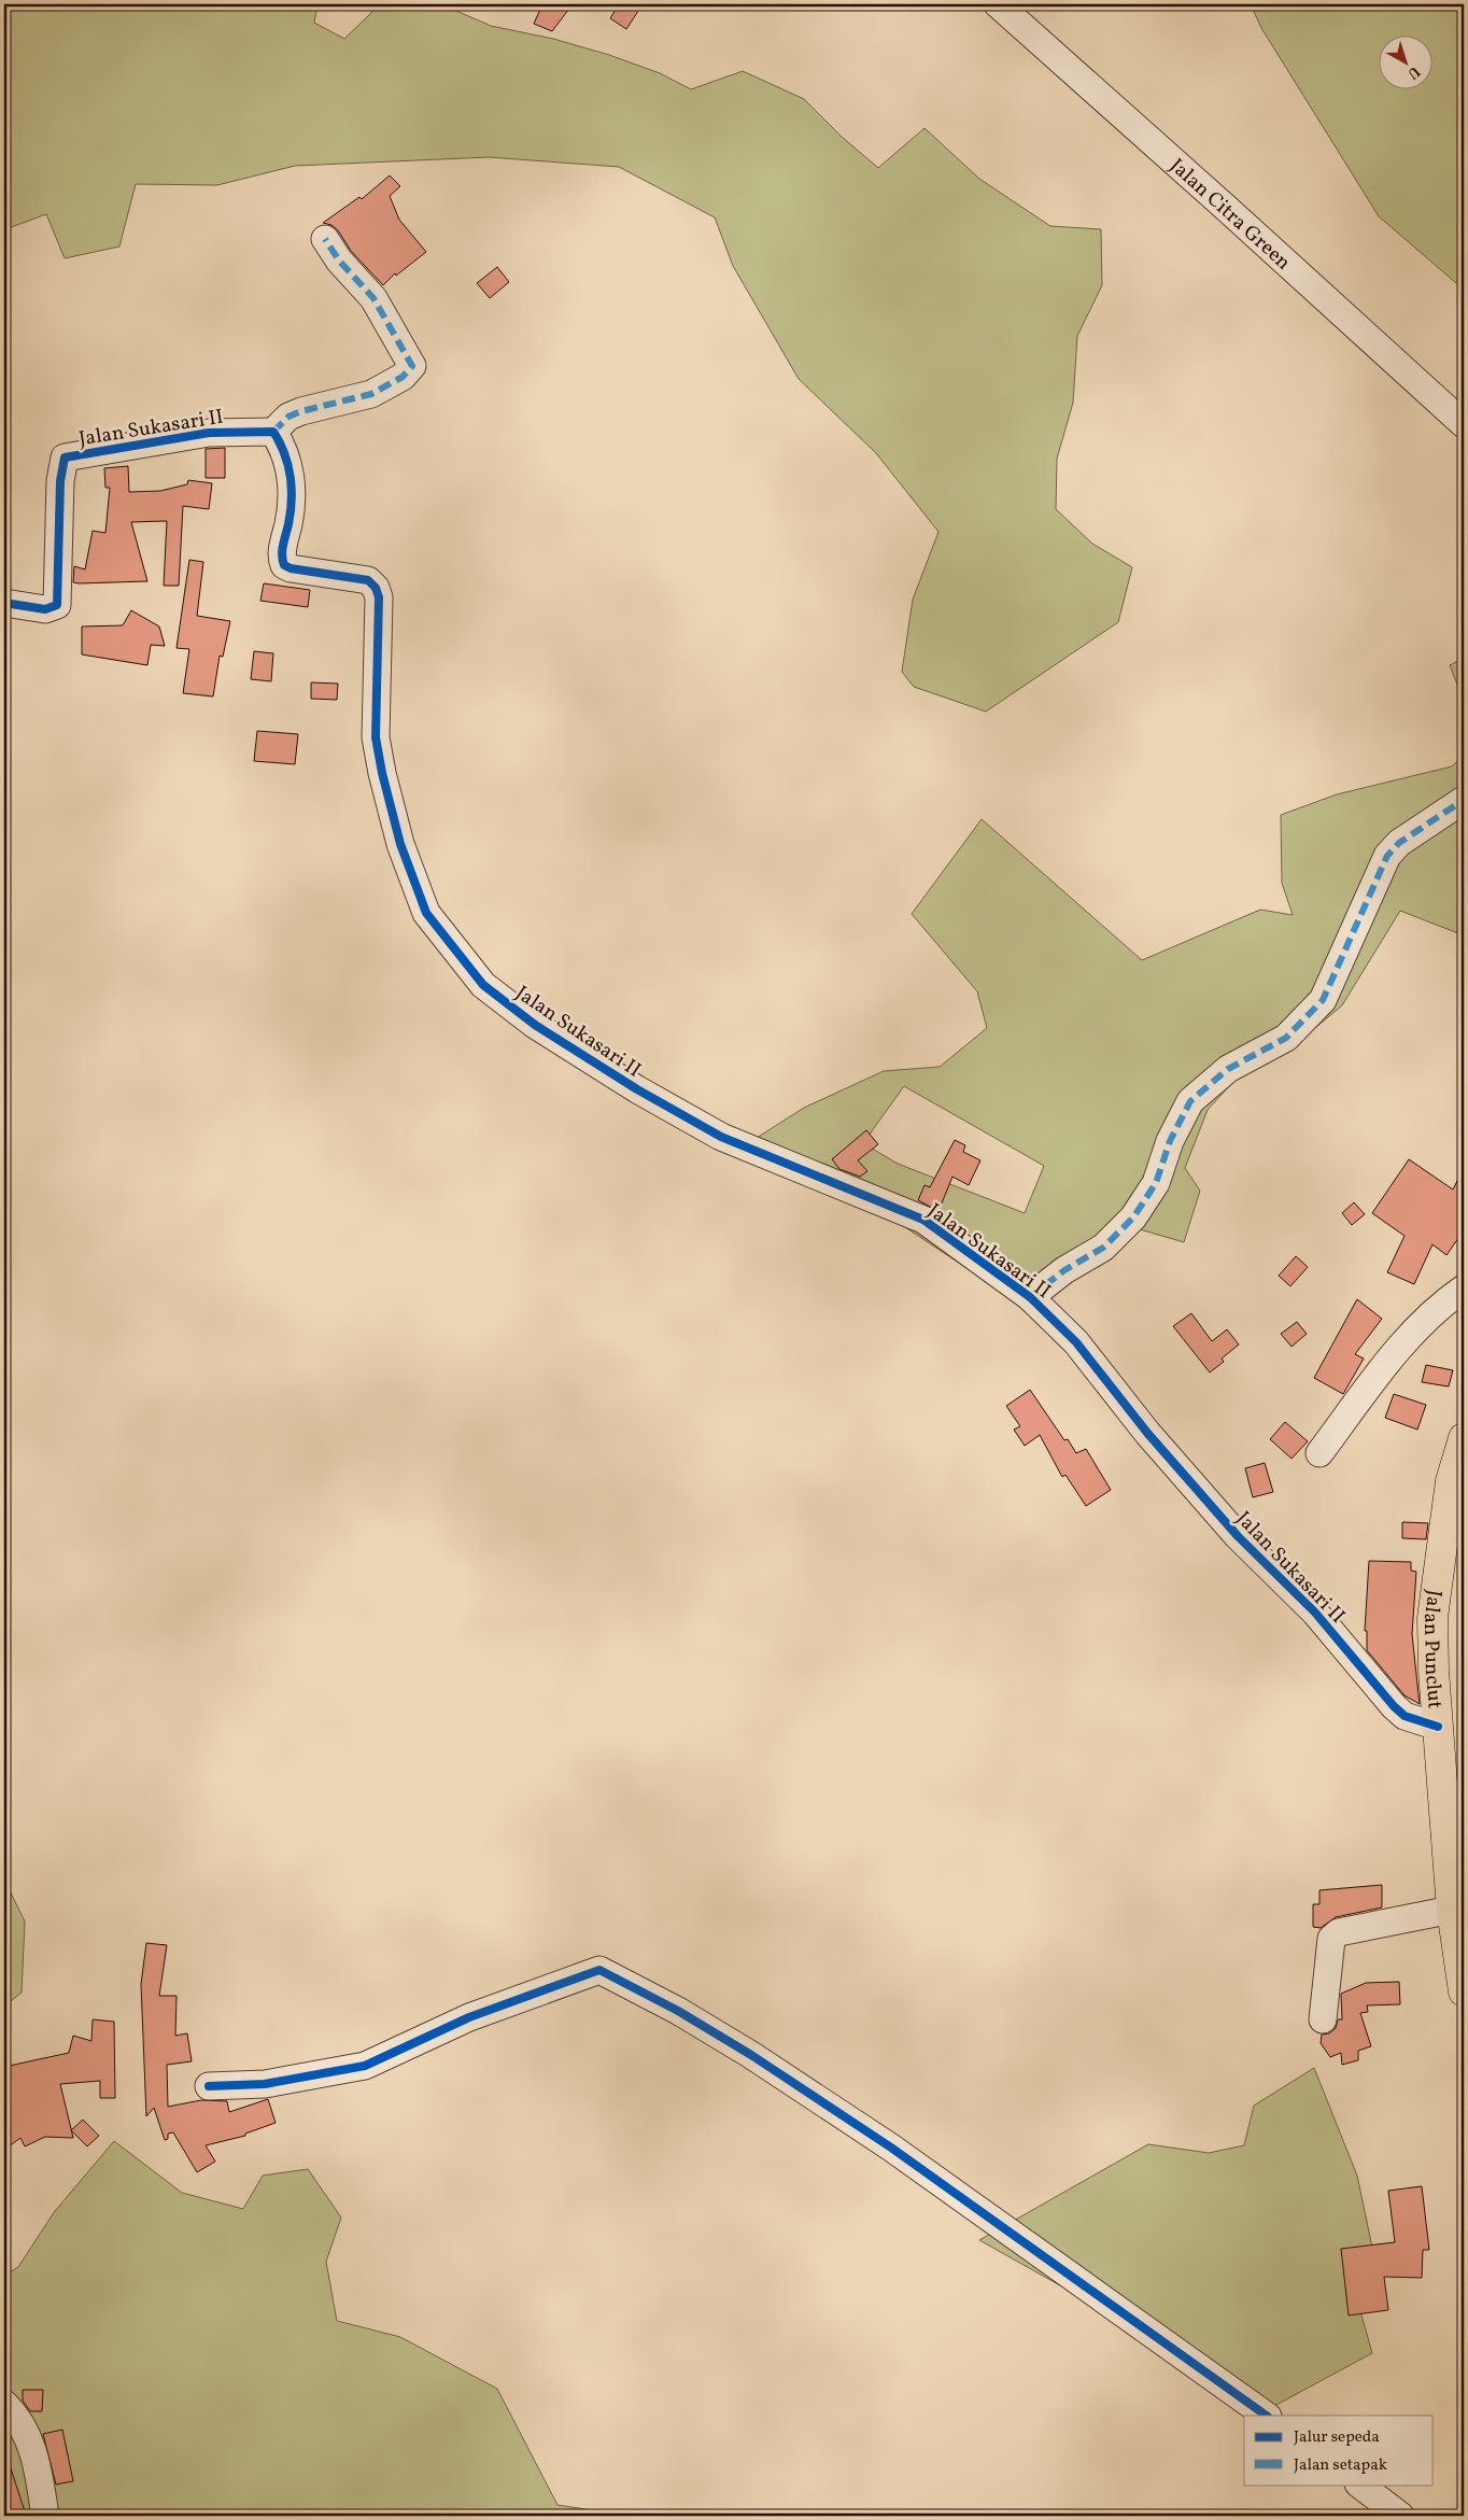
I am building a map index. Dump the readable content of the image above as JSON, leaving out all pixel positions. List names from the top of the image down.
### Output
{
  "streets": {
    "main road": ["Jalan Punclut"],
    "street": ["Jalan Citra Green", "Jalan Sukasari II"]
  },
  "crossings": [
    ["Jalan Sukasari II", "Jalan Punclut"]
  ],
  "legend": ["Jalur sepeda", "Jalan setapak"],
  "north": "bottom right"
}
